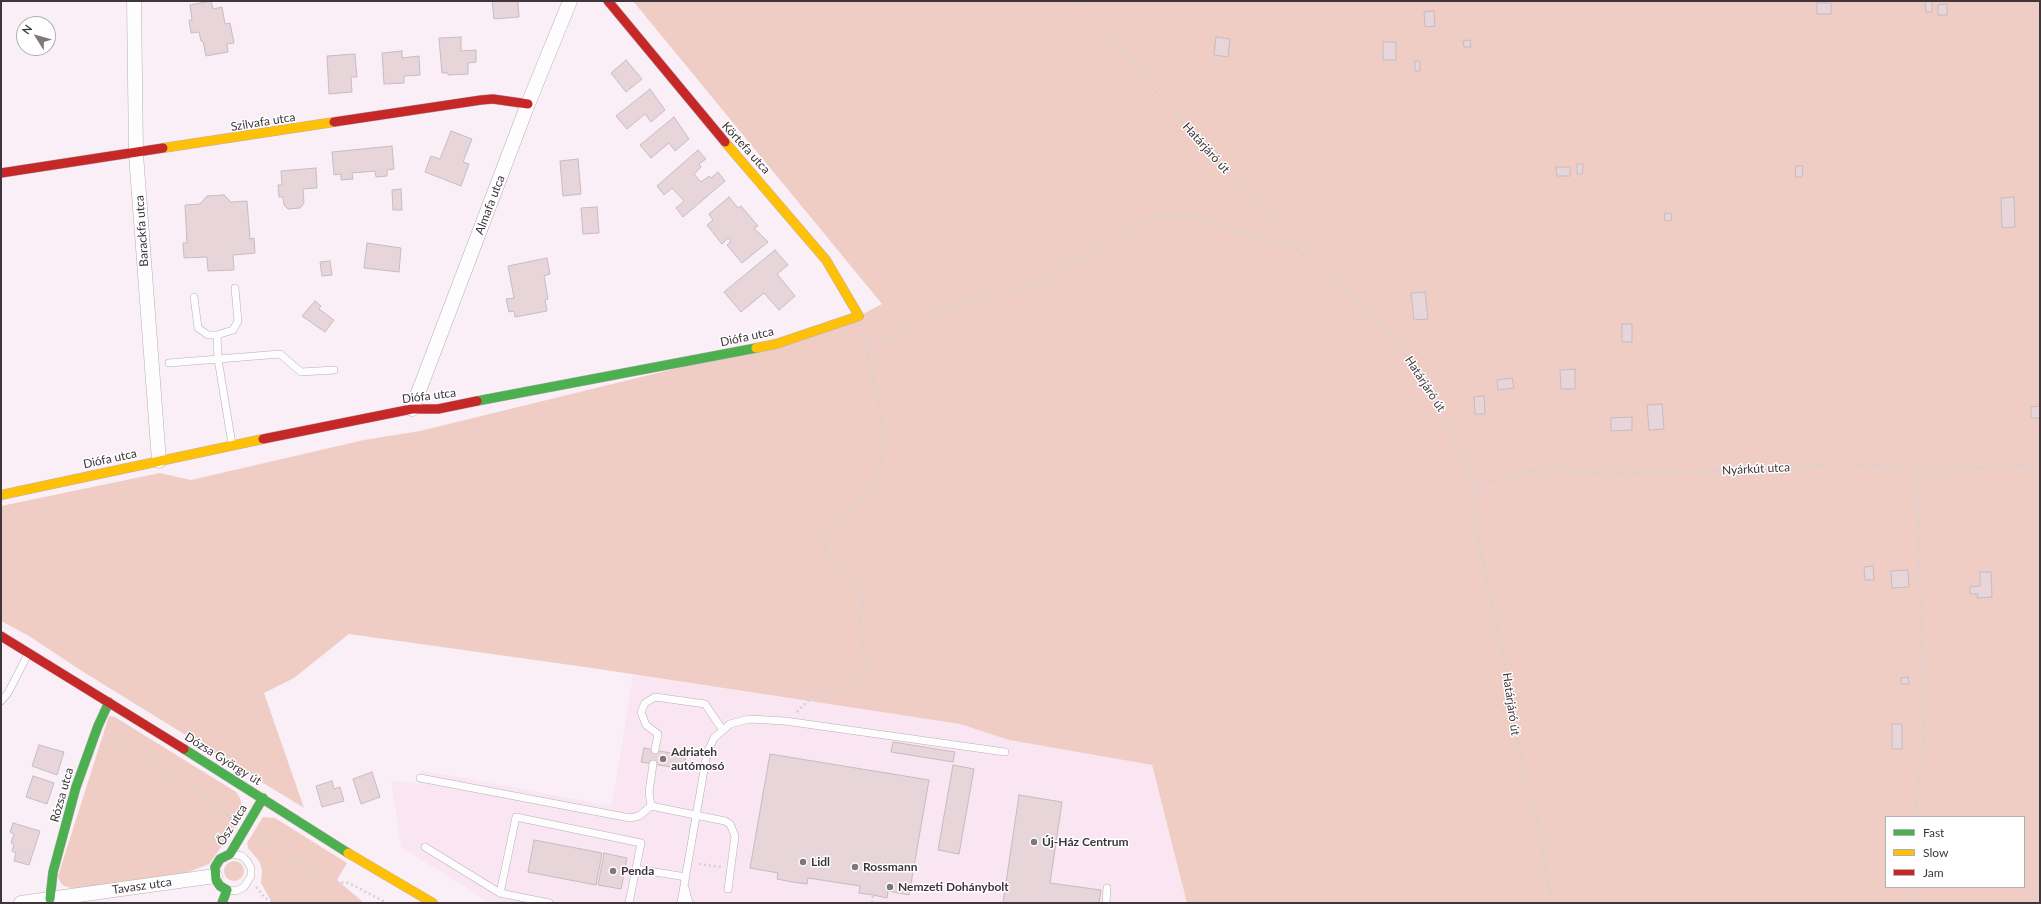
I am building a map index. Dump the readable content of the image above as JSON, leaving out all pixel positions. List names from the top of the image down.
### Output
{
  "streets": {
    "street": [
      "Szilvafa utca",
      "Körtefa utca",
      "Almafa utca",
      "Barackfa utca",
      "Diófa utca",
      "Dózsa György út",
      "Rózsa utca",
      "Ősz utca",
      "Tavasz utca"
    ],
    "path": ["Határjáró út", "Nyárkút utca"]
  },
  "crossings": [
    ["Szilvafa utca", "Almafa utca"],
    ["Szilvafa utca", "Barackfa utca"],
    ["Körtefa utca", "Diófa utca"],
    ["Határjáró út", "Nyárkút utca"],
    ["Almafa utca", "Diófa utca"],
    ["Barackfa utca", "Diófa utca"],
    ["Dózsa György út", "Rózsa utca"],
    ["Dózsa György út", "Ősz utca"],
    ["Rózsa utca", "Tavasz utca"],
    ["Ősz utca", "Tavasz utca"]
  ],
  "places": [
    "Adriateh autómosó",
    "Új-Ház Centrum",
    "Lidl",
    "Rossmann",
    "Penda",
    "Nemzeti Dohánybolt"
  ],
  "legend": ["Fast", "Slow", "Jam"],
  "north": "top left"
}
